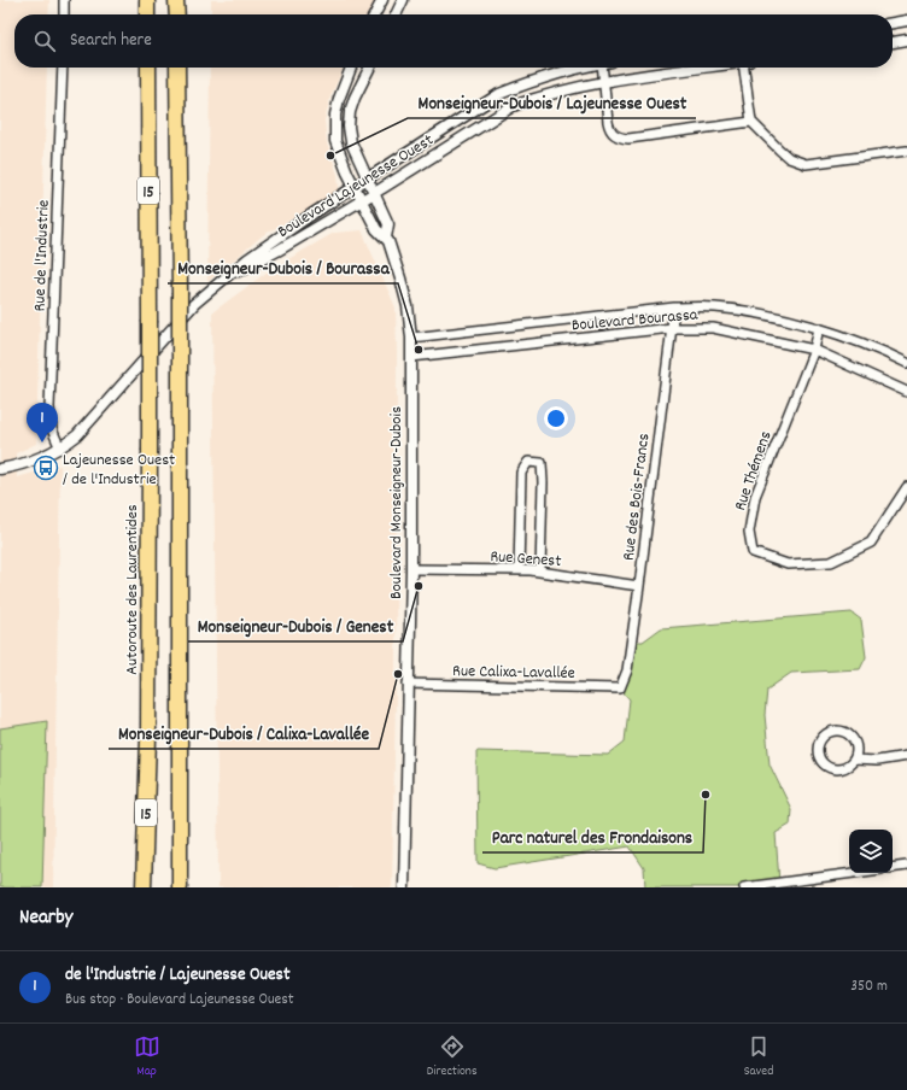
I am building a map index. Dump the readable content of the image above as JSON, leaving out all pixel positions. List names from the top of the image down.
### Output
{
  "streets": {
    "highway": ["15", "Autoroute des Laurentides"],
    "street": [
      "Boulevard Lajeunesse Ouest",
      "Rue de l'Industrie",
      "Boulevard Bourassa",
      "Rue Thémens",
      "Rue des Bois-Francs",
      "Boulevard Monseigneur-Dubois",
      "Rue Genest",
      "Rue Calixa-Lavallée"
    ]
  },
  "crossings": [
    ["Boulevard Lajeunesse Ouest", "Rue de l'Industrie"],
    ["Boulevard Lajeunesse Ouest", "Boulevard Monseigneur-Dubois"],
    ["Boulevard Bourassa", "Rue Thémens"],
    ["Boulevard Bourassa", "Rue des Bois-Francs"],
    ["Boulevard Bourassa", "Boulevard Monseigneur-Dubois"],
    ["Rue des Bois-Francs", "Rue Genest"],
    ["Rue des Bois-Francs", "Rue Calixa-Lavallée"],
    ["Boulevard Monseigneur-Dubois", "Rue Genest"],
    ["Boulevard Monseigneur-Dubois", "Rue Calixa-Lavallée"]
  ],
  "places": {
    "other": [
      "Monseigneur-Dubois / Lajeunesse Ouest",
      "Monseigneur-Dubois / Bourassa",
      "Monseigneur-Dubois / Genest",
      "Monseigneur-Dubois / Calixa-Lavallée",
      "Parc naturel des Frondaisons"
    ],
    "bus stop": ["Lajeunesse Ouest / de l'Industrie"]
  },
  "page": {
    "search": "Search here",
    "pins": "1",
    "heading": "Nearby",
    "list": [
      {
        "mark": "1",
        "name": "de l'Industrie / Lajeunesse Ouest",
        "note": "Bus stop · Boulevard Lajeunesse Ouest",
        "value": "350 m"
      }
    ],
    "nav": ["Map", "Directions", "Saved"]
  }
}
